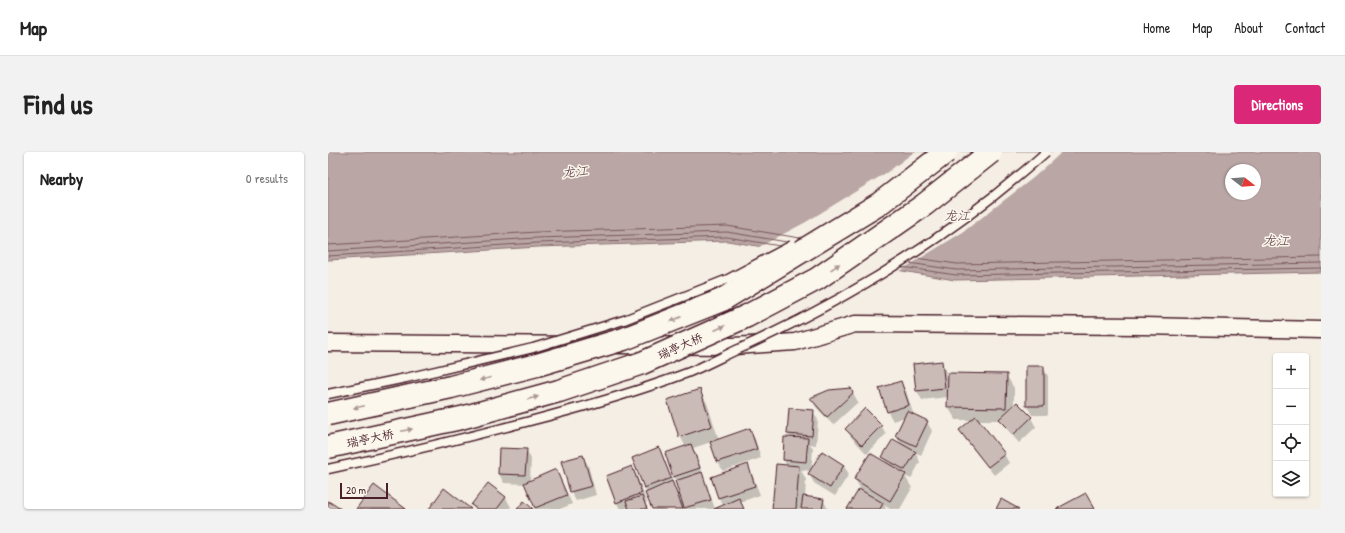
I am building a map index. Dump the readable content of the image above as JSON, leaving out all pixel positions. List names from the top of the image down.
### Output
{
  "streets": {
    "main road": ["瑞亭大桥"]
  },
  "water": ["龙江"],
  "scale_bar": "20 m",
  "north": "right",
  "page": {
    "header": "Map",
    "nav": [
      "Home",
      "Map",
      "About",
      "Contact"
    ],
    "title": "Find us",
    "buttons": "Directions",
    "heading": ["Nearby", "0 results"],
    "map_buttons": ["+", "−"],
    "scale": "20 m"
  }
}
